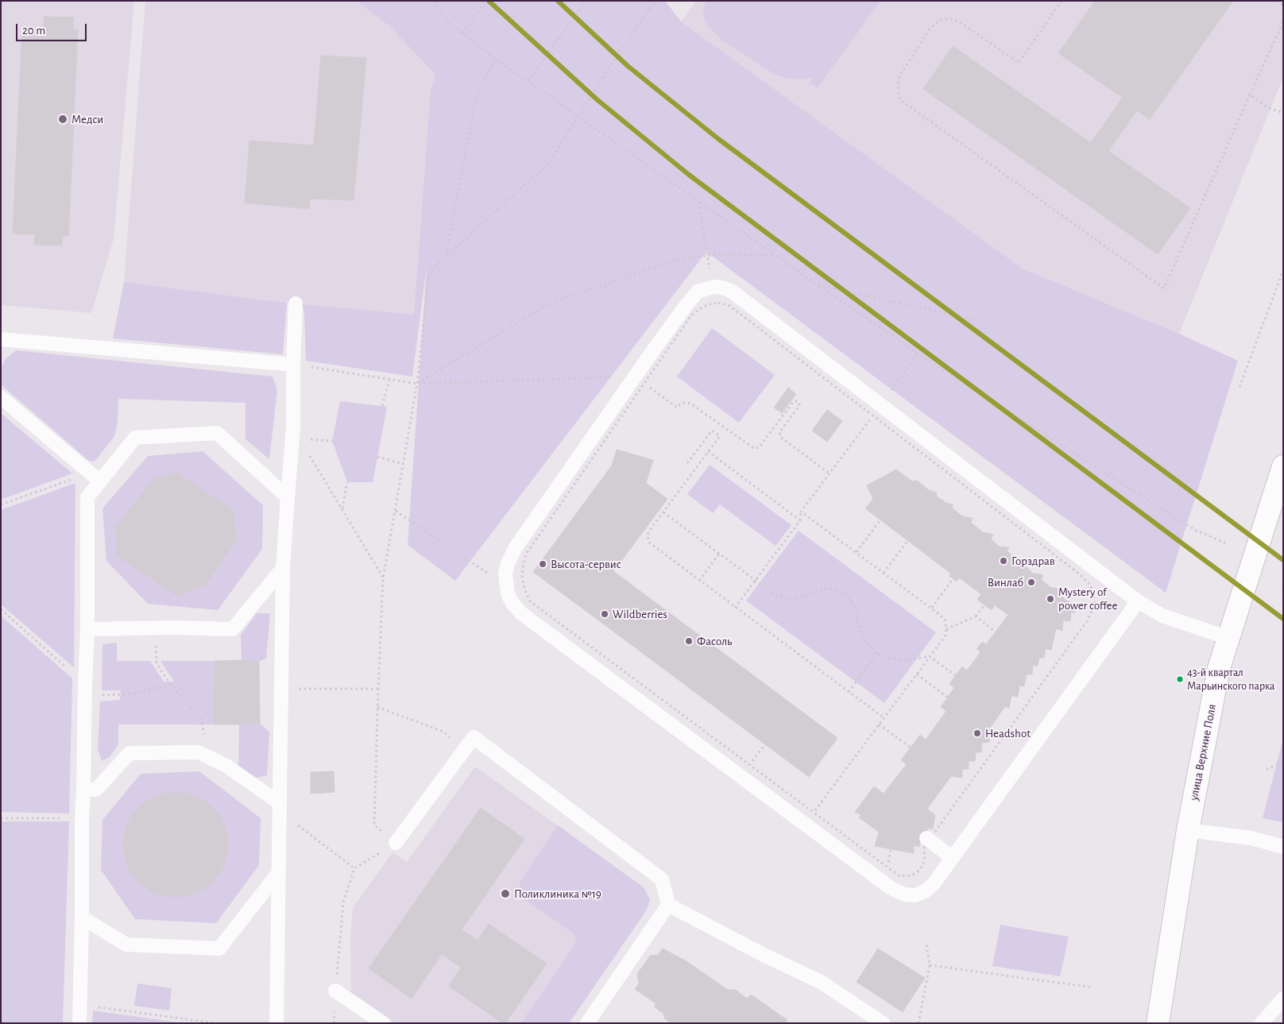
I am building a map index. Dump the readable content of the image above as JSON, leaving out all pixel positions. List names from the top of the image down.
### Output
{
  "streets": {
    "main road": ["улица Верхние Поля"]
  },
  "places": [
    "Медси",
    "Горздрав",
    "Высота-сервис",
    "Винлаб",
    "Mystery of power coffee",
    "Wildberries",
    "Фасоль",
    "43-й квартал Марьинского парка",
    "Headshot",
    "Поликлиника №19"
  ],
  "scale_bar": "20 m"
}
